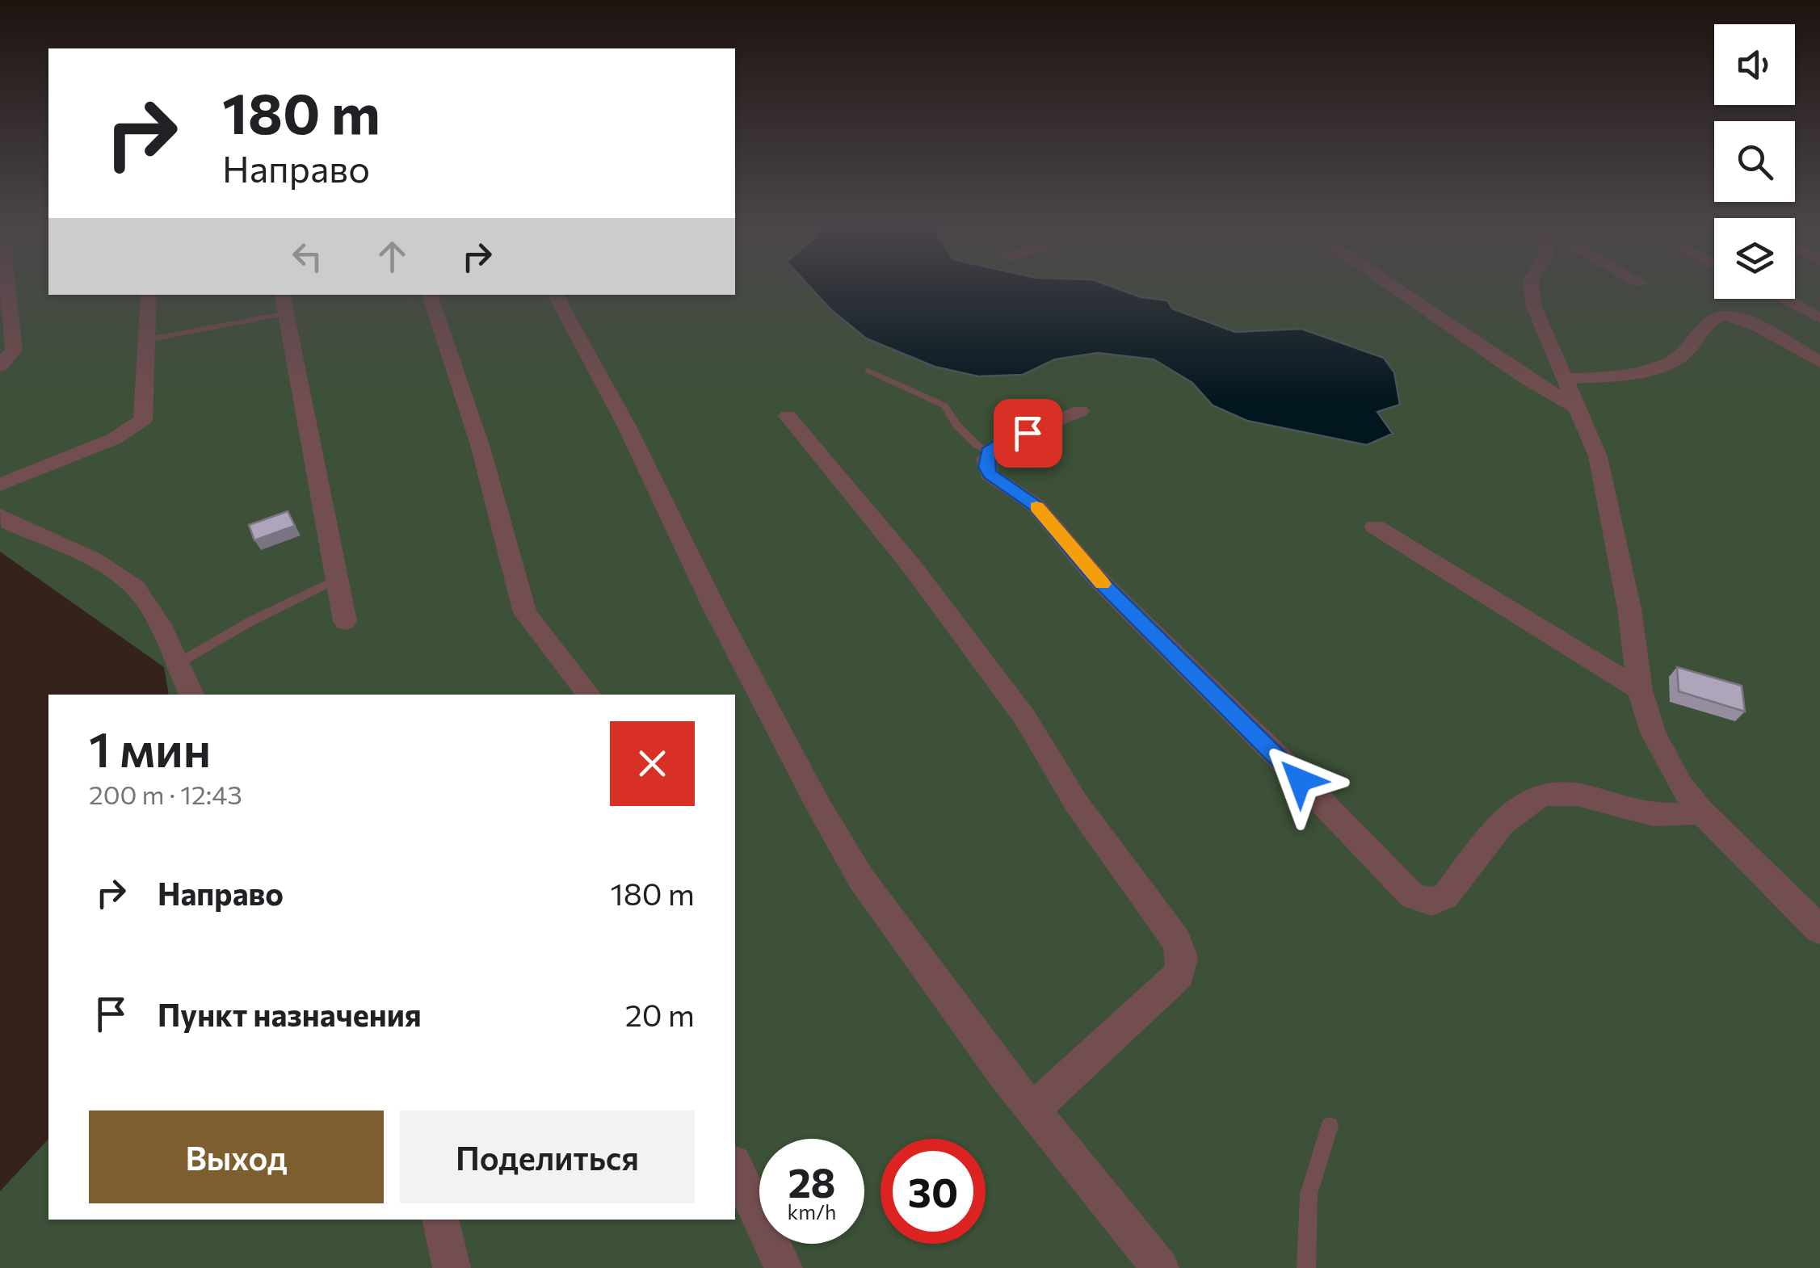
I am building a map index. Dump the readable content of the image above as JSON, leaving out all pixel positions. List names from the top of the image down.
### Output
{
  "page": {
    "turn": ["180 m", "Направо"],
    "heading": ["1 мин", "200 m · 12:43"],
    "list": [
      {
        "name": "Направо",
        "value": "180 m"
      },
      {
        "name": "Пункт назначения",
        "value": "20 m"
      }
    ],
    "buttons": ["Выход", "Поделиться"],
    "speed": "28 km/h",
    "limit": "30"
  }
}
